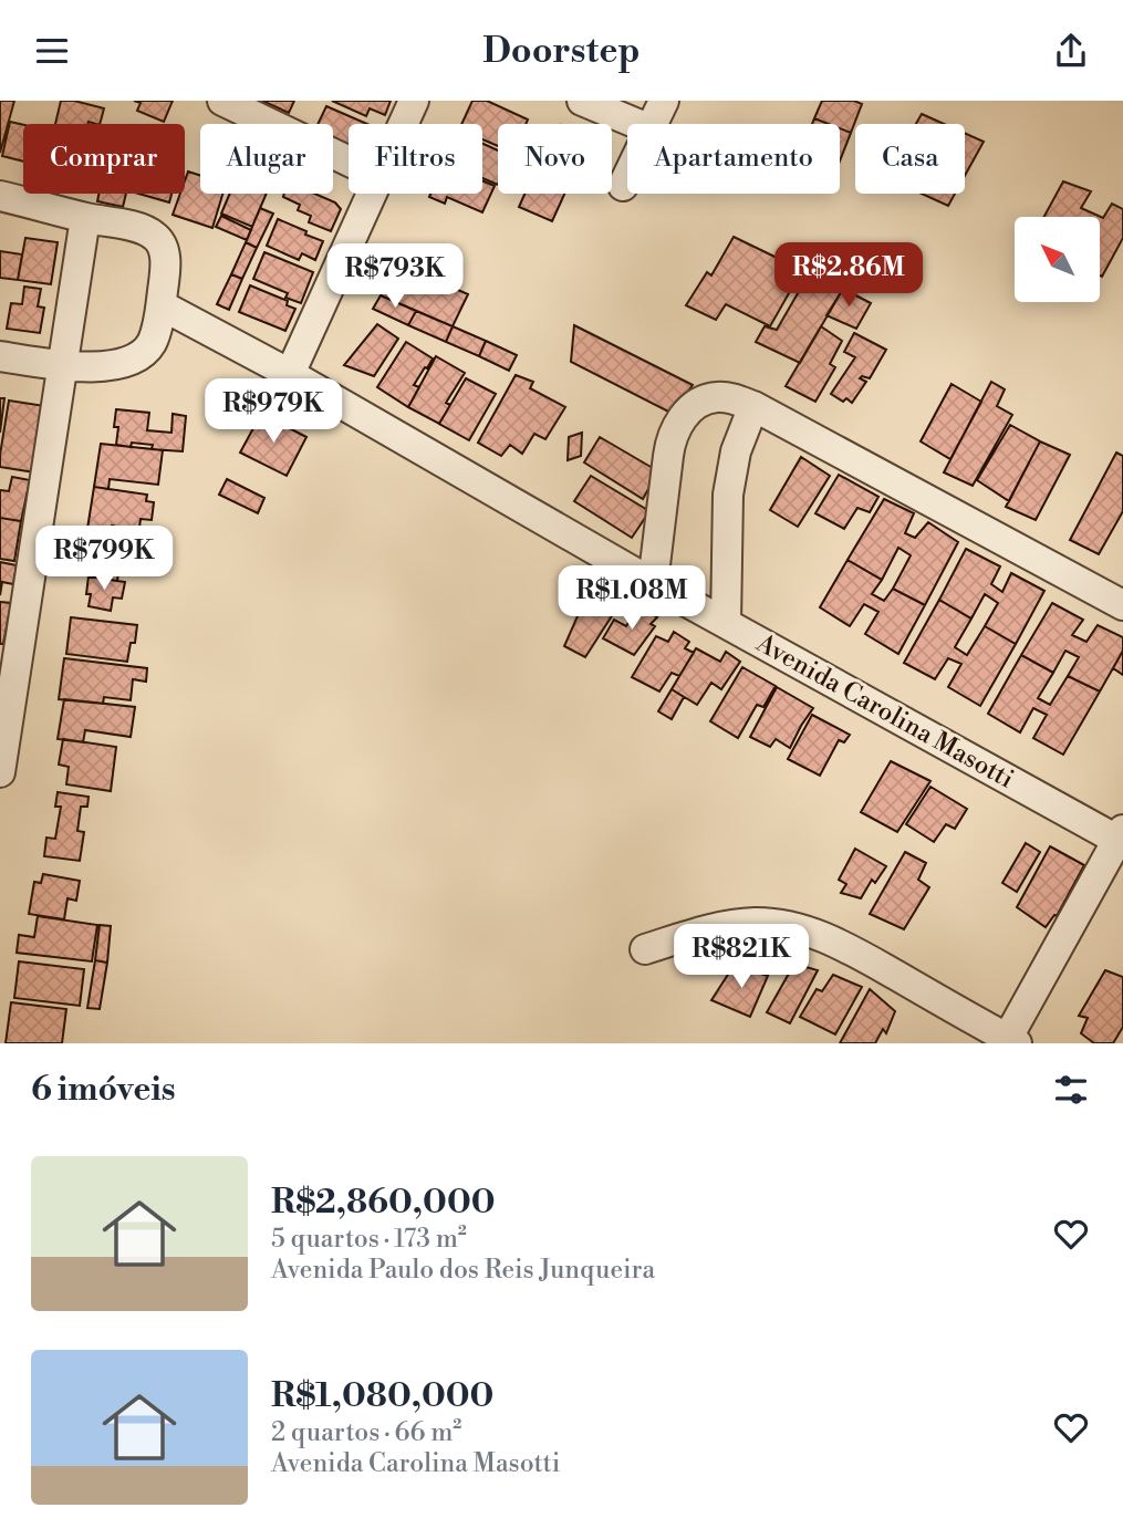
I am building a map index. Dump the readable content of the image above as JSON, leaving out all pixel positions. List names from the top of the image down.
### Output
{
  "streets": {
    "street": ["Avenida Carolina Masotti"]
  },
  "north": "top left",
  "page": {
    "header": "Doorstep",
    "chip": [
      "Comprar",
      "Alugar",
      "Filtros",
      "Novo",
      "Apartamento",
      "Casa"
    ],
    "price": [
      "R$2.86M",
      "R$793K",
      "R$979K",
      "R$799K",
      "R$1.08M",
      "R$821K"
    ],
    "heading": "6 imóveis",
    "list": [
      {
        "name": "R$2,860,000",
        "note": "5 quartos · 173 m² · Avenida Paulo dos Reis Junqueira"
      },
      {
        "name": "R$1,080,000",
        "note": "2 quartos · 66 m² · Avenida Carolina Masotti"
      }
    ]
  }
}
